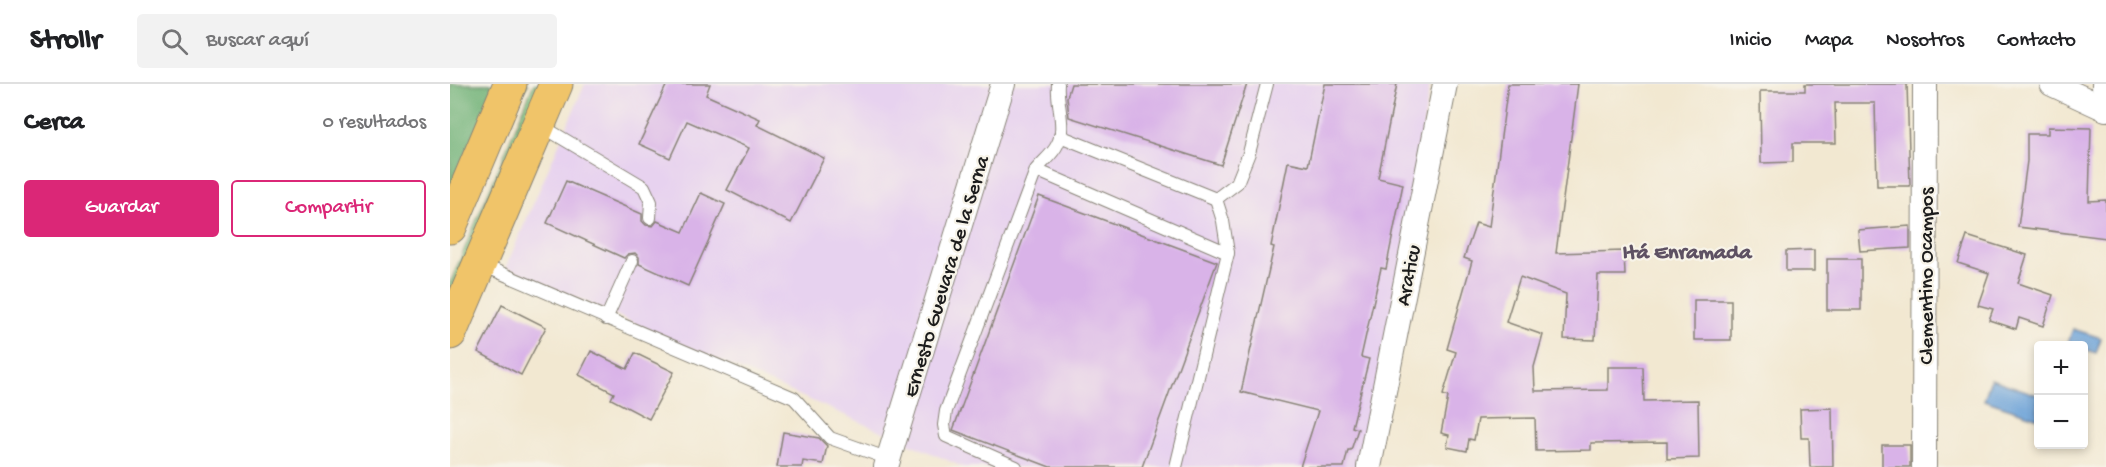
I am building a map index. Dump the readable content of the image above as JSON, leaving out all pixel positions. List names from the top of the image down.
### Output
{
  "streets": {
    "street": ["Araticu", "Ernesto Guevara de la Serna", "Clementino Ocampos"]
  },
  "districts": ["Itá Enramada"],
  "page": {
    "header": "Strollr",
    "search": "Buscar aquí",
    "nav": [
      "Inicio",
      "Mapa",
      "Nosotros",
      "Contacto"
    ],
    "heading": ["Cerca", "0 resultados"],
    "buttons": ["Guardar", "Compartir"],
    "map_buttons": ["+", "−"]
  }
}
